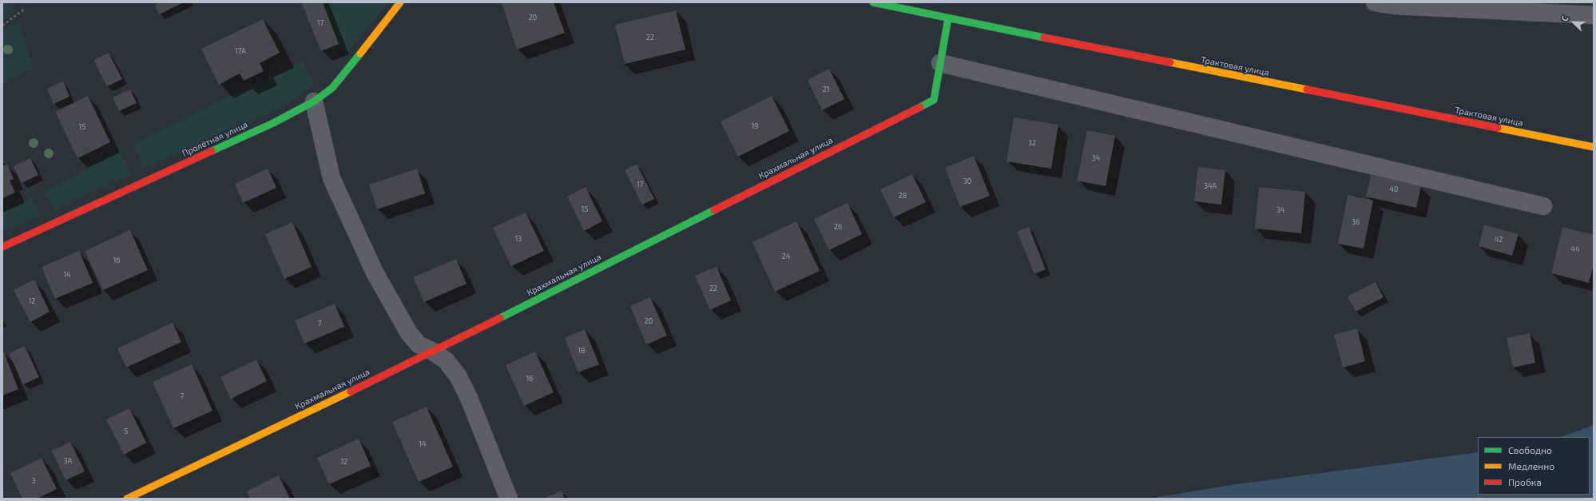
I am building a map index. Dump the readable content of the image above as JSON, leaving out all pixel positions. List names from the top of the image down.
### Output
{
  "streets": {
    "street": ["Трактовая улица", "Пролётная улица", "Крахмальная улица"]
  },
  "crossings": [
    ["Трактовая улица", "Крахмальная улица"]
  ],
  "house_numbers": [
    "20",
    "17",
    "22",
    "17А",
    "21",
    "19",
    "15",
    "32",
    "34",
    "30",
    "17",
    "34А",
    "40",
    "28",
    "15",
    "34",
    "36",
    "26",
    "13",
    "42",
    "44",
    "24",
    "16",
    "14",
    "22",
    "12",
    "20",
    "7",
    "18",
    "16",
    "7",
    "5",
    "14",
    "3А",
    "12",
    "3"
  ],
  "legend": ["Свободно", "Медленно", "Пробка"],
  "north": "top left"
}
